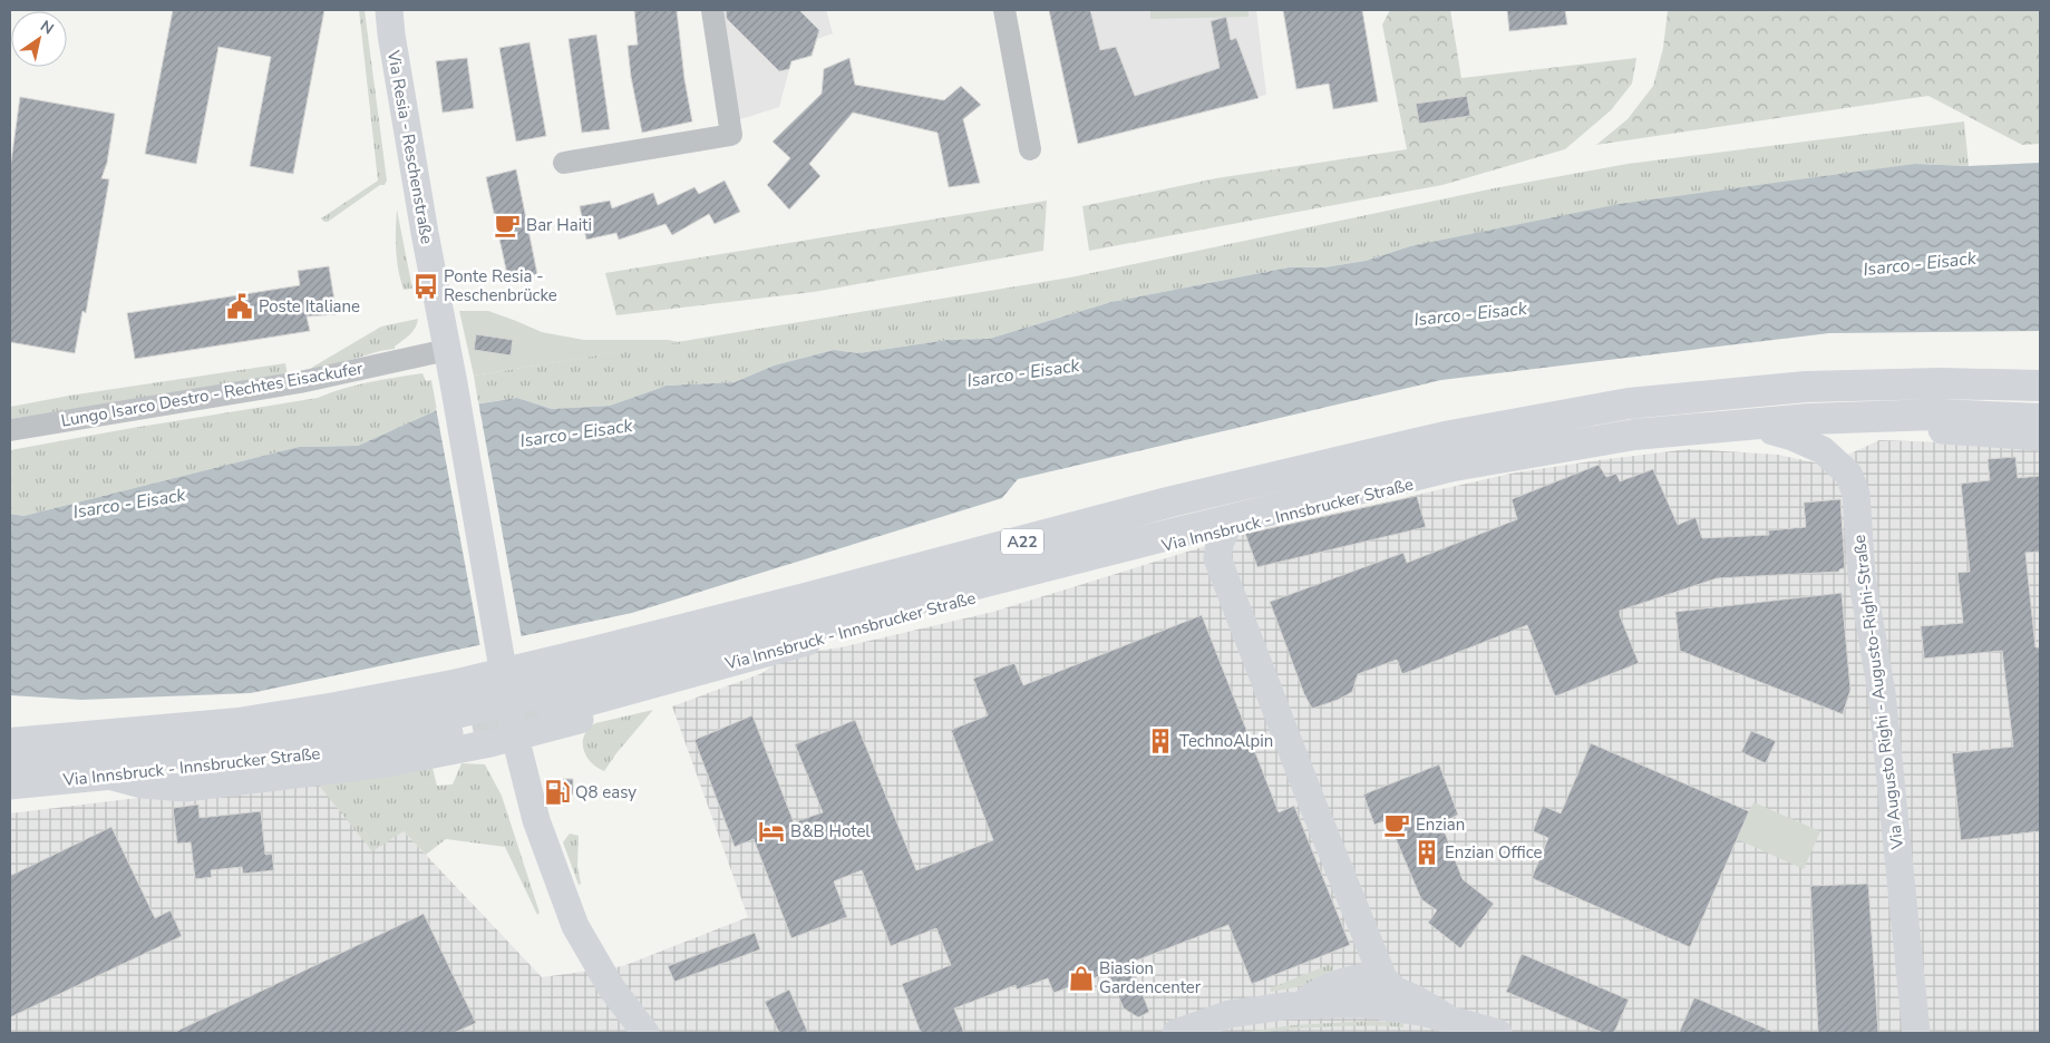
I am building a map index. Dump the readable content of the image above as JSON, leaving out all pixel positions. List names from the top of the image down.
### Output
{
  "streets": {
    "highway": ["A22"],
    "main road": ["Via Resia - Reschenstraße", "Via Innsbruck - Innsbrucker Straße", "Via Augusto Righi - Augusto-Righi-Straße"],
    "street": ["Lungo Isarco Destro - Rechtes Eisackufer"]
  },
  "crossings": [
    ["Via Resia - Reschenstraße", "Lungo Isarco Destro - Rechtes Eisackufer"],
    ["Via Innsbruck - Innsbrucker Straße", "Via Augusto Righi - Augusto-Righi-Straße"]
  ],
  "water": ["Isarco - Eisack"],
  "places": {
    "cafe": ["Bar Haiti", "Enzian"],
    "bus stop": ["Ponte Resia - Reschenbrücke"],
    "public building": ["Poste Italiane"],
    "building": ["TechnoAlpin", "Enzian Office"],
    "fuel station": ["Q8 easy"],
    "hotel": ["B&B Hotel"],
    "shop": ["Biasion Gardencenter"]
  },
  "north": "top right"
}
